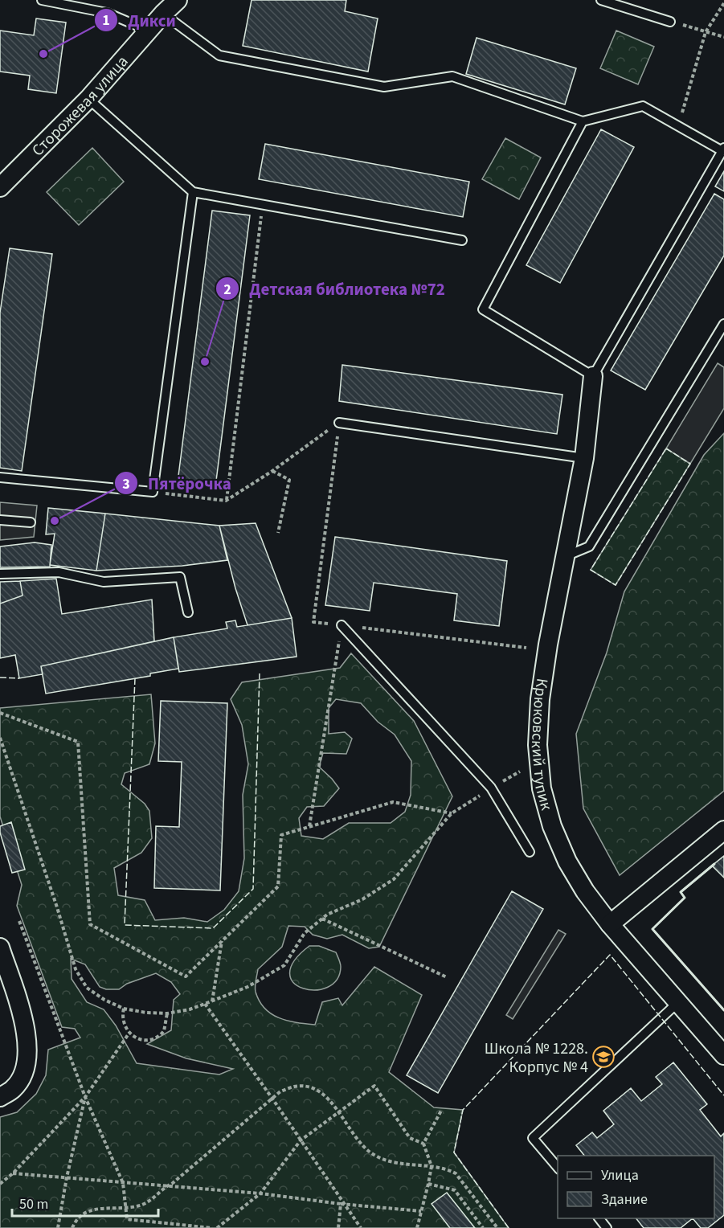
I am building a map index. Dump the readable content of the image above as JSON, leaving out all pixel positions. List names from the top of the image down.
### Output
{
  "streets": {
    "street": ["Сторожевая улица", "Крюковский тупик"]
  },
  "places": {
    "other": ["Дикси", "Детская библиотека №72", "Пятёрочка"],
    "school or university": ["Школа № 1228. Корпус № 4"]
  },
  "legend": ["Улица", "Здание"],
  "scale_bar": "50 m"
}
